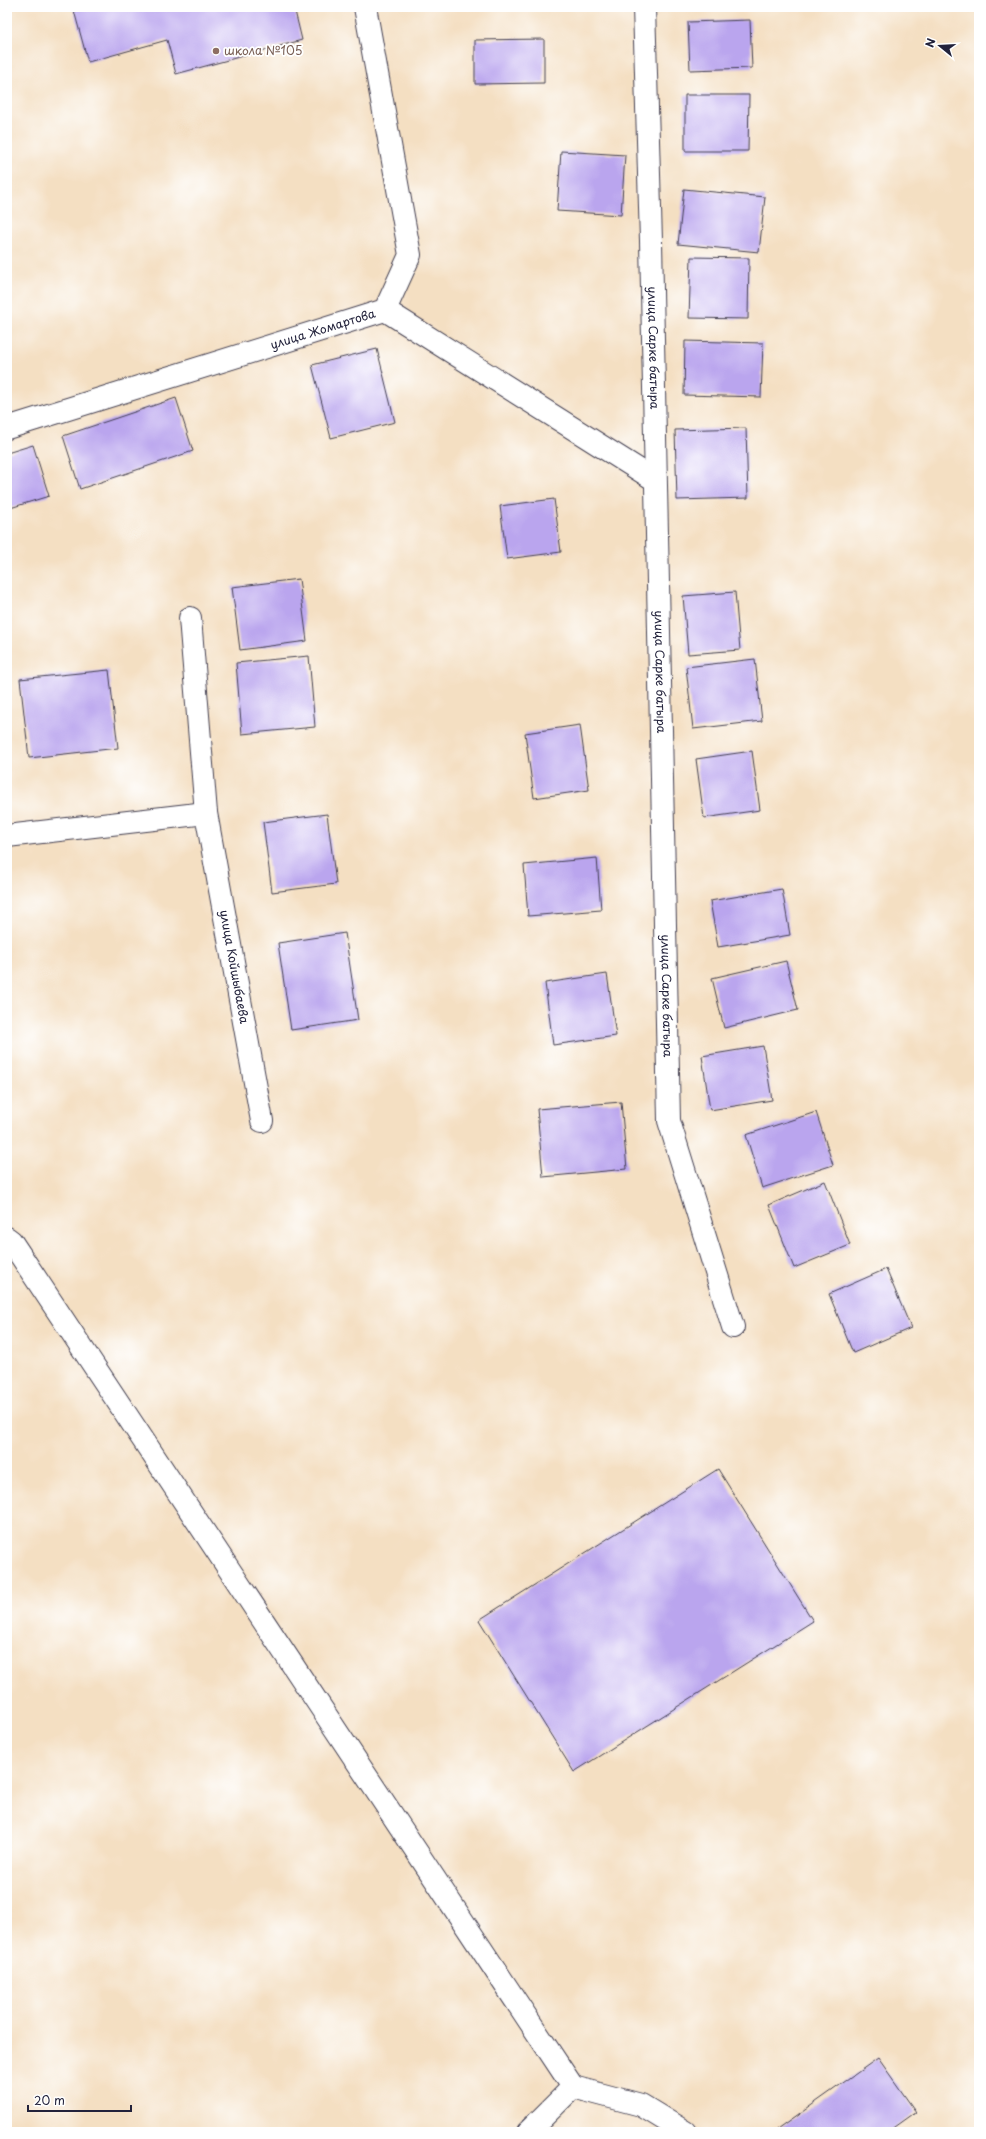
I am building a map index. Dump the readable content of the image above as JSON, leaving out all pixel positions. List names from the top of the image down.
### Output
{
  "streets": {
    "street": ["улица Жомартова", "улица Сарке батыра", "улица Койшыбаева"]
  },
  "places": ["школа №105"],
  "scale_bar": "20 m",
  "north": "left"
}
